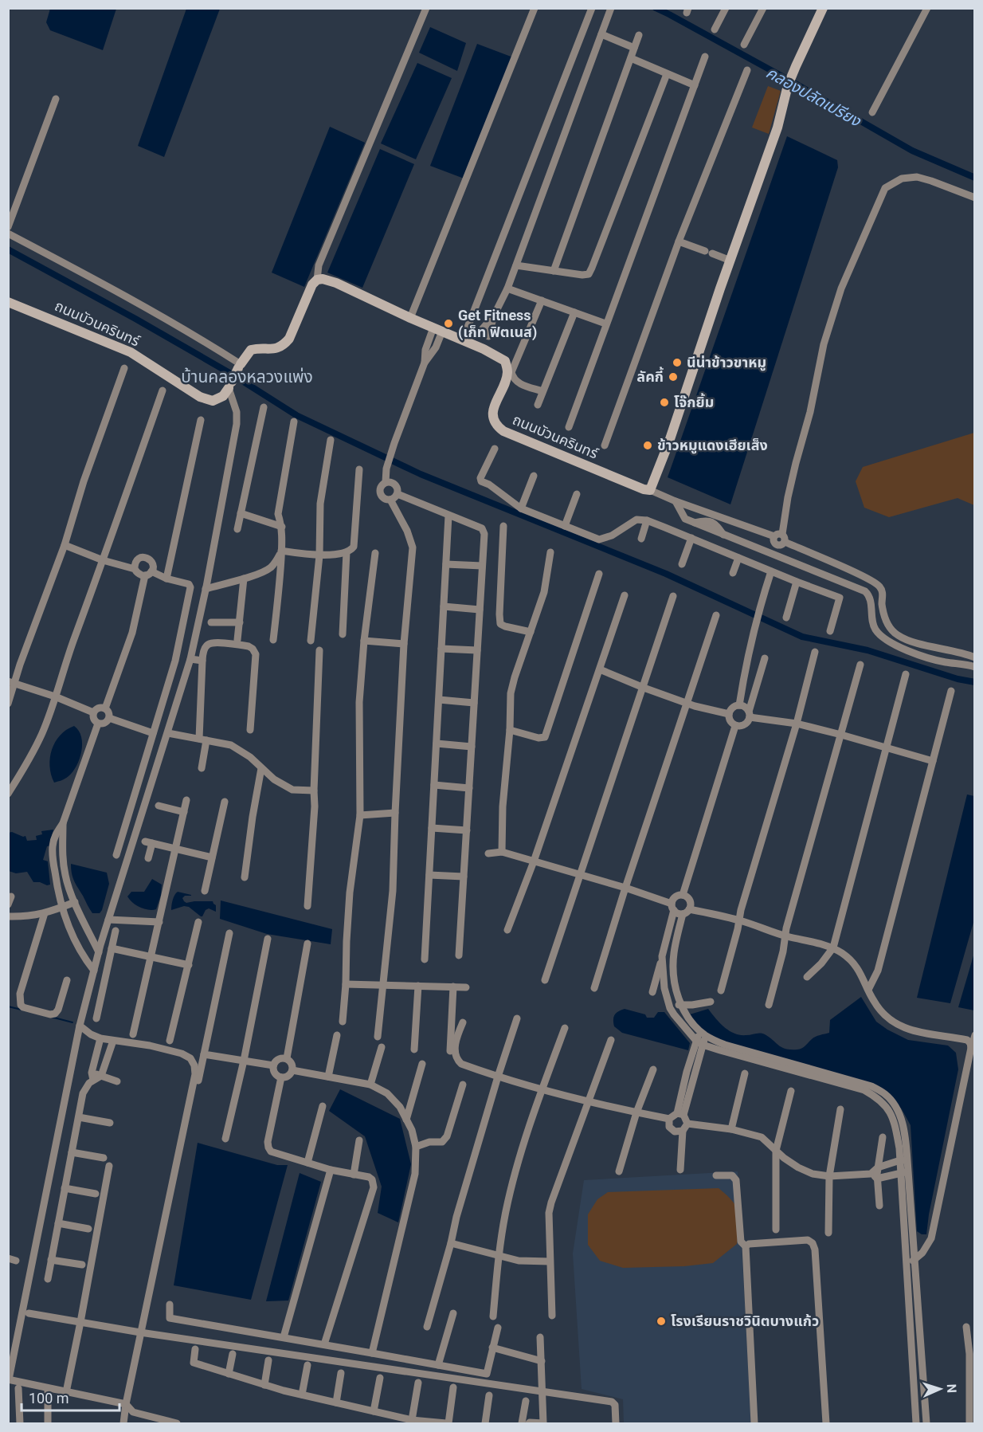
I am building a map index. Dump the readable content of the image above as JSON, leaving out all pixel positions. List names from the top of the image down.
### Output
{
  "streets": {
    "street": ["ถนนบัวนครินทร์"]
  },
  "districts": ["บ้านคลองหลวงแพ่ง"],
  "water": ["คลองปลัดเปรียง"],
  "places": [
    "Get Fitness (เก็ท ฟิตเนส)",
    "นีน่าข้าวขาหมู",
    "ลัคกี้",
    "โจ๊กยิ้ม",
    "ข้าวหมูแดงเฮียเส็ง",
    "โรงเรียนราชวินิตบางแก้ว"
  ],
  "scale_bar": "100 m",
  "north": "right"
}
